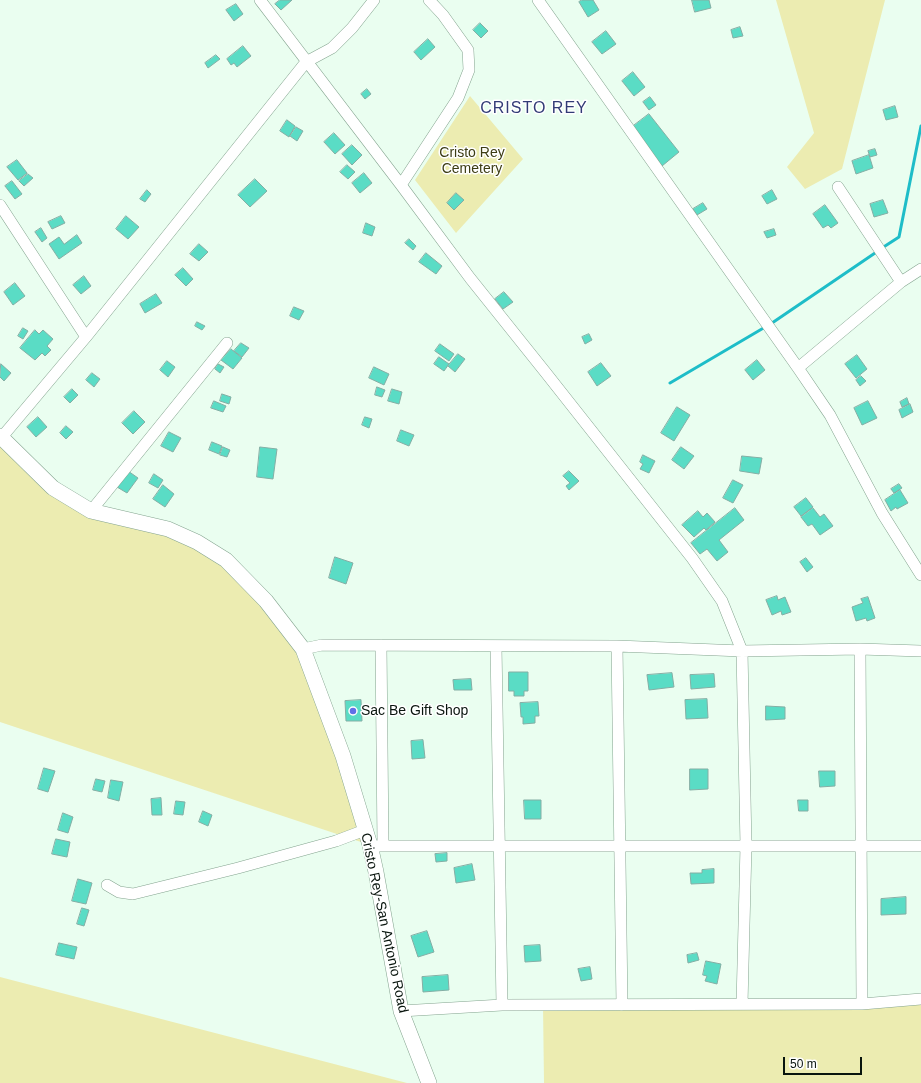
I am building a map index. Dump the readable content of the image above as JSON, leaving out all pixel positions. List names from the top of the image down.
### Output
{
  "streets": {
    "main road": ["Cristo Rey-San Antonio Road"]
  },
  "districts": ["CRISTO REY"],
  "parks": ["Cristo Rey Cemetery"],
  "places": ["Sac Be Gift Shop"],
  "scale_bar": "50 m"
}
